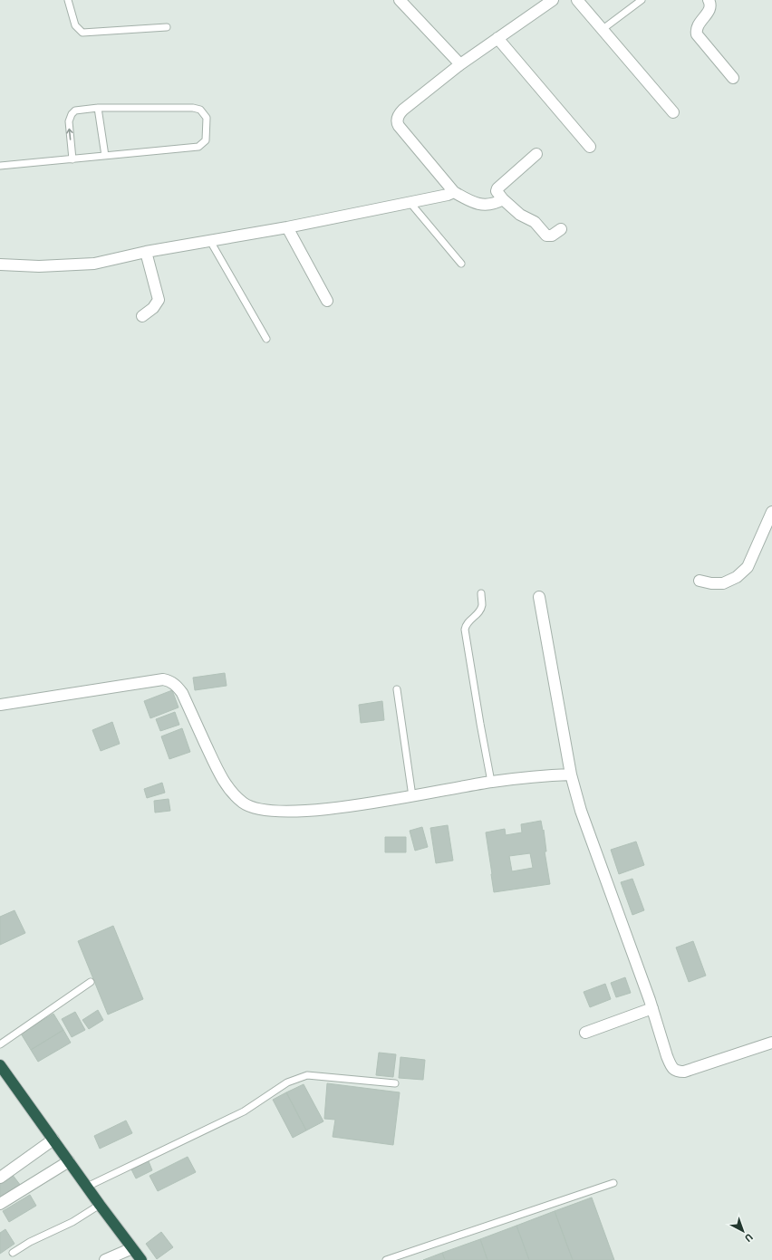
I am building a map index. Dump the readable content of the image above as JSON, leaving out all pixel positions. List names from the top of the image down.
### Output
{
  "north": "bottom right"
}
